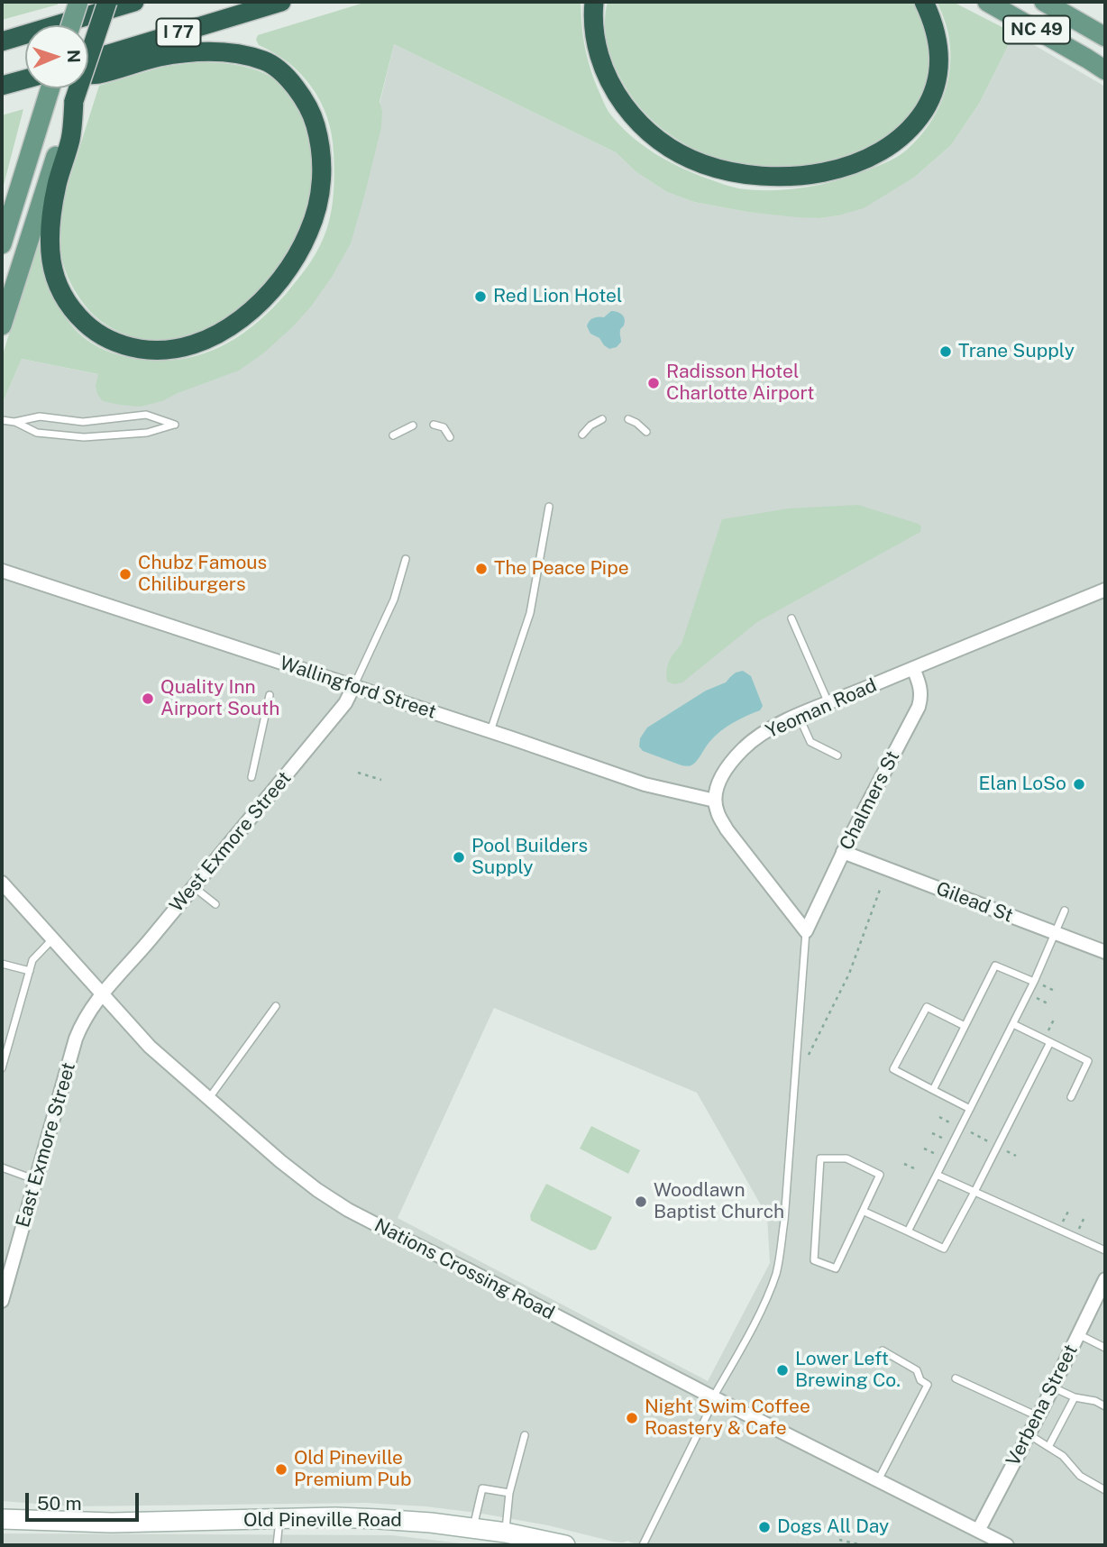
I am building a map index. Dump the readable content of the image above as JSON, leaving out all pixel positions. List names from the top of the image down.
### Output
{
  "streets": {
    "highway": ["I 77"],
    "main road": ["NC 49"],
    "street": [
      "Wallingford Street",
      "Yeoman Road",
      "Chalmers St",
      "West Exmore Street",
      "Gilead St",
      "East Exmore Street",
      "Nations Crossing Road",
      "Verbena Street",
      "Old Pineville Road"
    ]
  },
  "crossings": [
    ["Wallingford Street", "Yeoman Road"],
    ["Wallingford Street", "West Exmore Street"],
    ["Yeoman Road", "Chalmers St"],
    ["Chalmers St", "Gilead St"],
    ["West Exmore Street", "East Exmore Street"],
    ["West Exmore Street", "Nations Crossing Road"],
    ["East Exmore Street", "Nations Crossing Road"],
    ["Nations Crossing Road", "Verbena Street"]
  ],
  "places": [
    "Red Lion Hotel",
    "Trane Supply",
    "Radisson Hotel Charlotte Airport",
    "The Peace Pipe",
    "Chubz Famous Chiliburgers",
    "Quality Inn Airport South",
    "Elan LoSo",
    "Pool Builders Supply",
    "Woodlawn Baptist Church",
    "Lower Left Brewing Co.",
    "Night Swim Coffee Roastery & Cafe",
    "Old Pineville Premium Pub",
    "Dogs All Day"
  ],
  "scale_bar": "50 m",
  "north": "right"
}
